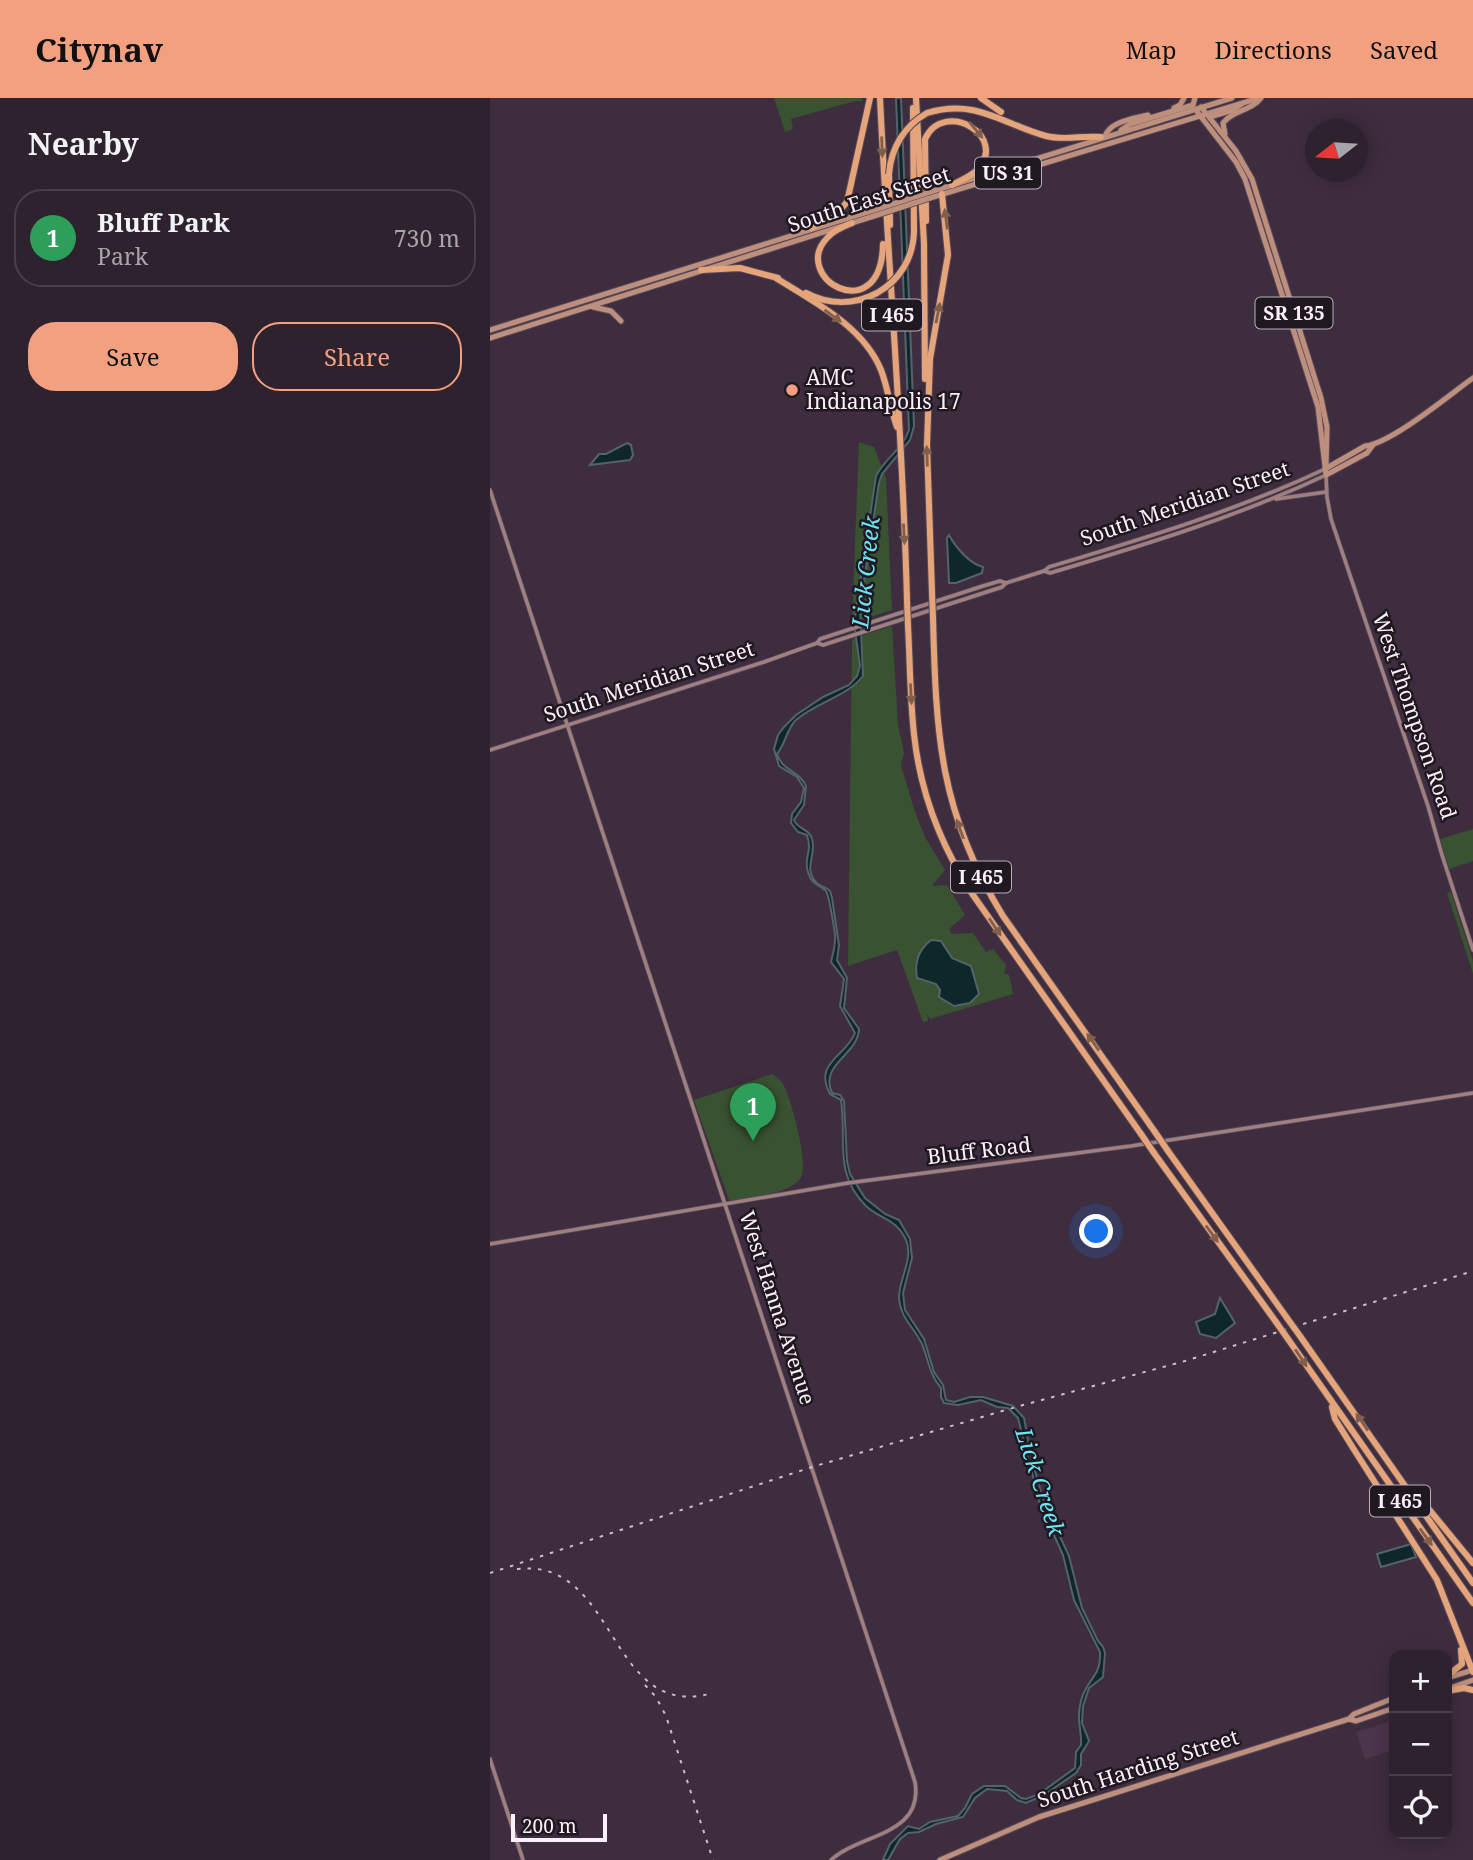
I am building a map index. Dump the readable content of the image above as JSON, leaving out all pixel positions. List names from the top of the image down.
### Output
{
  "streets": {
    "highway": ["US 31", "I 465"],
    "main road": [
      "South East Street",
      "SR 135",
      "South Meridian Street",
      "West Thompson Road",
      "Bluff Road",
      "West Hanna Avenue",
      "South Harding Street"
    ]
  },
  "crossings": [
    ["US 31", "South East Street"],
    ["US 31", "I 465"],
    ["South East Street", "SR 135"],
    ["SR 135", "South Meridian Street"],
    ["SR 135", "West Thompson Road"],
    ["South Meridian Street", "West Thompson Road"],
    ["South Meridian Street", "West Hanna Avenue"],
    ["Bluff Road", "West Hanna Avenue"]
  ],
  "water": ["Lick Creek"],
  "places": ["AMC Indianapolis 17"],
  "scale_bar": "200 m",
  "north": "left",
  "page": {
    "header": "Citynav",
    "nav": ["Map", "Directions", "Saved"],
    "heading": "Nearby",
    "list": [
      {
        "mark": "1",
        "name": "Bluff Park",
        "note": "Park",
        "value": "730 m"
      }
    ],
    "buttons": ["Save", "Share"],
    "pins": "1",
    "map_buttons": ["+", "−"],
    "scale": "200 m"
  }
}
